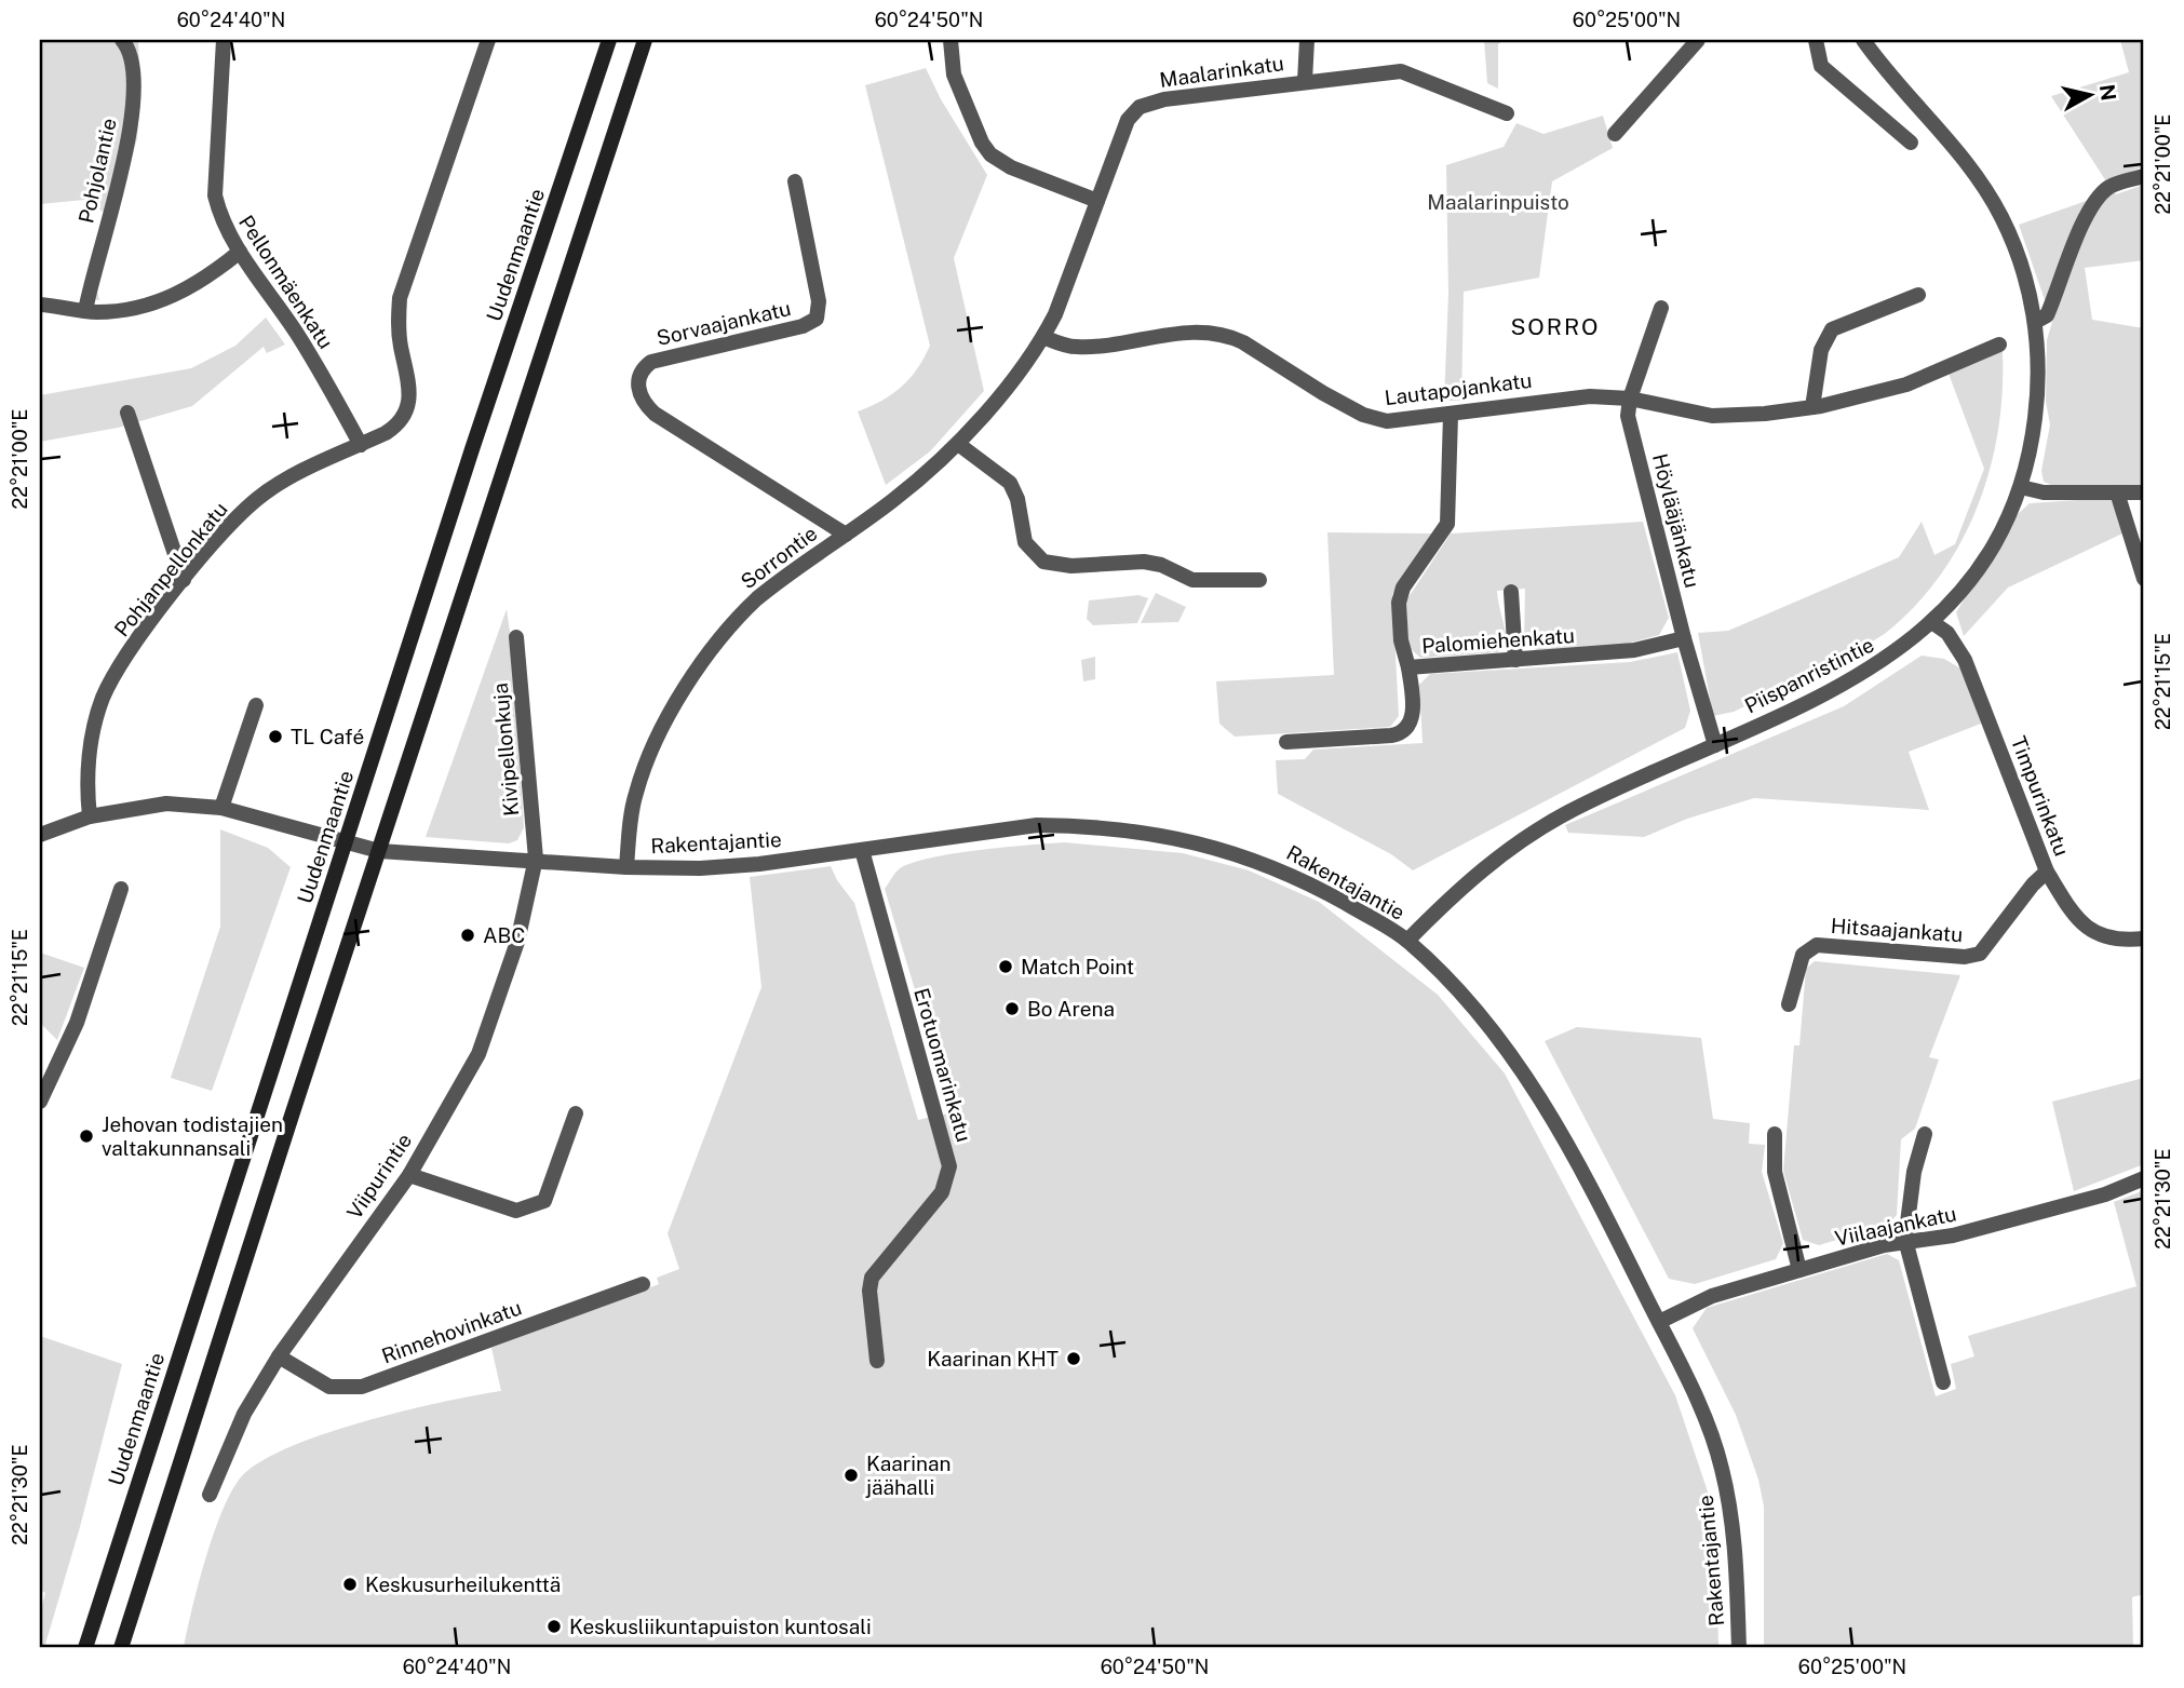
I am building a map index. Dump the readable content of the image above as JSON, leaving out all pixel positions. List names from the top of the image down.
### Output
{
  "streets": {
    "main road": ["Uudenmaantie"],
    "street": [
      "Maalarinkatu",
      "Pohjolantie",
      "Pellonmäenkatu",
      "Sorvaajankatu",
      "Lautapojankatu",
      "Höylääjänkatu",
      "Sorrontie",
      "Pohjanpellonkatu",
      "Palomiehenkatu",
      "Piispanristintie",
      "Kivipellonkuja",
      "Timpurinkatu",
      "Rakentajantie",
      "Hitsaajankatu",
      "Erotuomarinkatu",
      "Viipurintie",
      "Viilaajankatu",
      "Rinnehovinkatu"
    ]
  },
  "crossings": [
    ["Maalarinkatu", "Lautapojankatu"],
    ["Maalarinkatu", "Sorrontie"],
    ["Uudenmaantie", "Rakentajantie"],
    ["Pellonmäenkatu", "Pohjanpellonkatu"],
    ["Sorvaajankatu", "Sorrontie"],
    ["Lautapojankatu", "Höylääjänkatu"],
    ["Lautapojankatu", "Sorrontie"],
    ["Höylääjänkatu", "Palomiehenkatu"],
    ["Höylääjänkatu", "Piispanristintie"],
    ["Sorrontie", "Rakentajantie"],
    ["Pohjanpellonkatu", "Rakentajantie"],
    ["Piispanristintie", "Timpurinkatu"],
    ["Piispanristintie", "Rakentajantie"],
    ["Kivipellonkuja", "Rakentajantie"],
    ["Kivipellonkuja", "Viipurintie"],
    ["Timpurinkatu", "Hitsaajankatu"],
    ["Rakentajantie", "Erotuomarinkatu"],
    ["Rakentajantie", "Viipurintie"],
    ["Rakentajantie", "Viilaajankatu"],
    ["Viipurintie", "Rinnehovinkatu"]
  ],
  "districts": ["SORRO"],
  "parks": ["Maalarinpuisto"],
  "places": [
    "TL Café",
    "ABC",
    "Match Point",
    "Bo Arena",
    "Jehovan todistajien valtakunnansali",
    "Kaarinan KHT",
    "Kaarinan jäähalli",
    "Keskusurheilukenttä",
    "Keskusliikuntapuiston kuntosali"
  ],
  "north": "right",
  "coordinates": [
    "60°24'40\"N",
    "60°24'50\"N",
    "60°25'00\"N",
    "22°21'00\"E",
    "22°21'15\"E",
    "22°21'30\"E"
  ]
}
